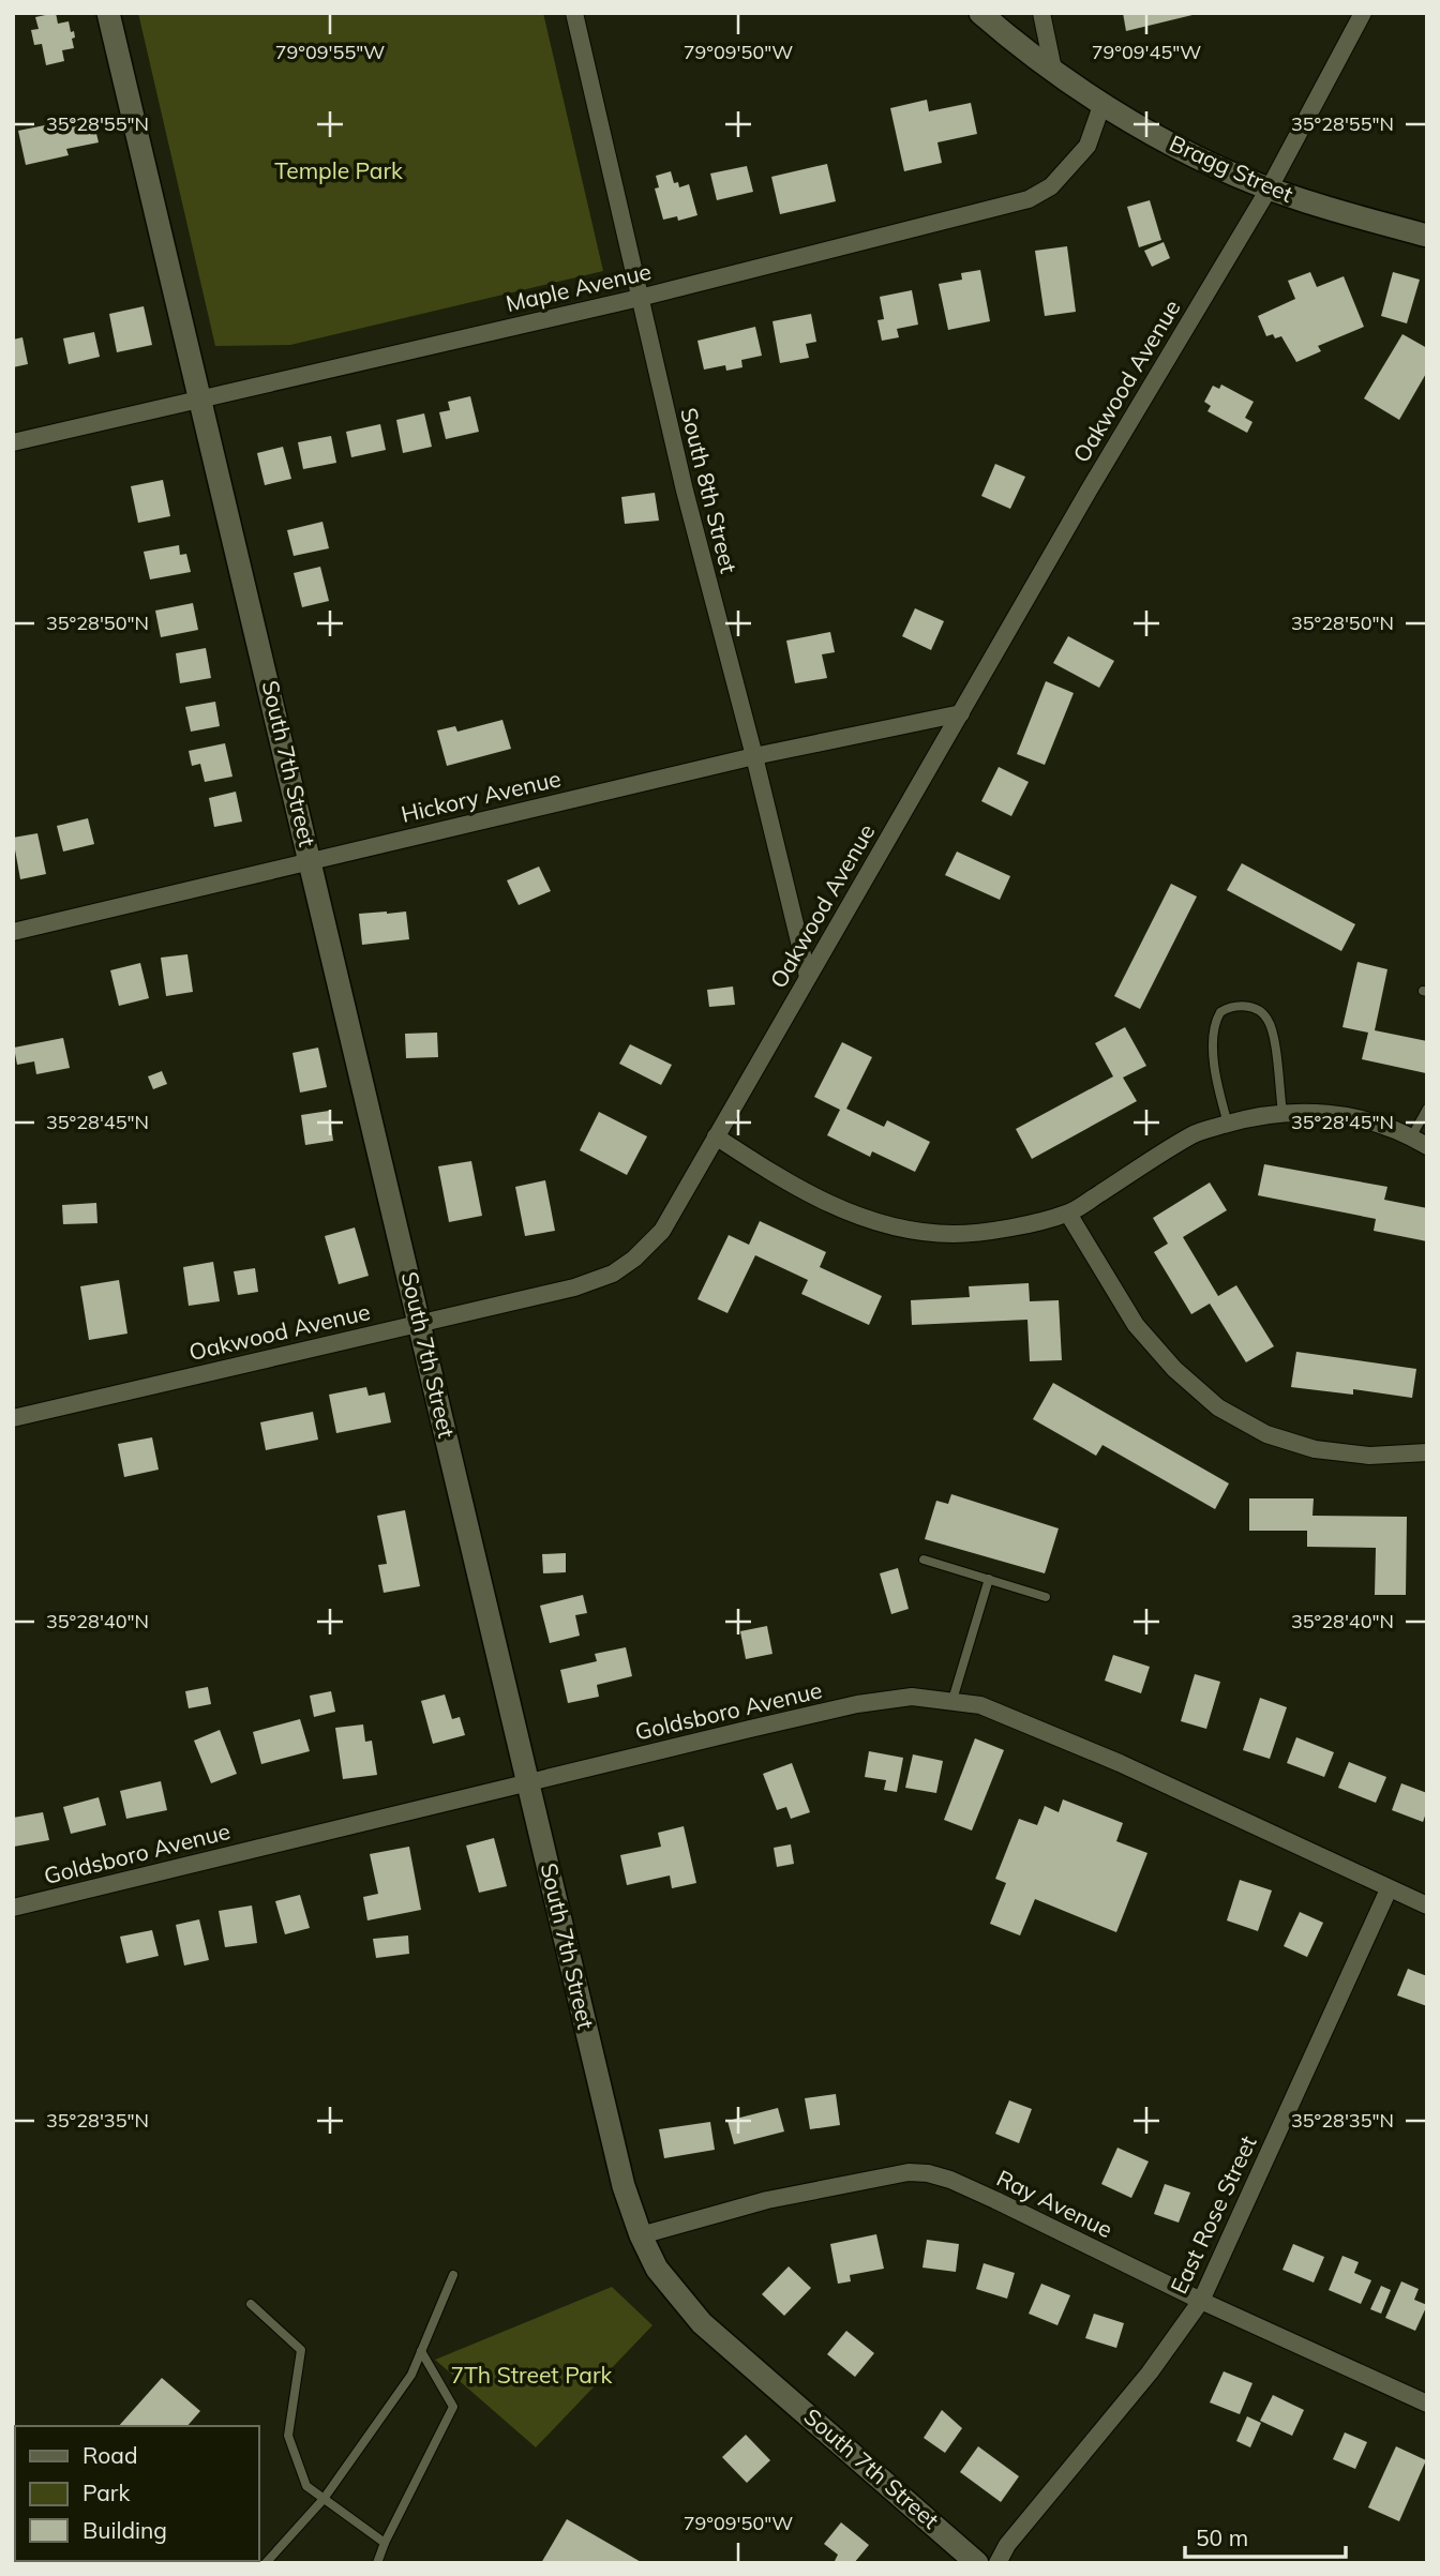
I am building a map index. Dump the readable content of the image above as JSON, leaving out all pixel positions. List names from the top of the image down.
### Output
{
  "streets": {
    "street": [
      "Bragg Street",
      "Maple Avenue",
      "Oakwood Avenue",
      "South 8th Street",
      "South 7th Street",
      "Hickory Avenue",
      "Goldsboro Avenue",
      "Ray Avenue",
      "East Rose Street"
    ]
  },
  "crossings": [
    ["Bragg Street", "Maple Avenue"],
    ["Bragg Street", "Oakwood Avenue"],
    ["Maple Avenue", "South 8th Street"],
    ["Maple Avenue", "South 7th Street"],
    ["Oakwood Avenue", "South 8th Street"],
    ["Oakwood Avenue", "South 7th Street"],
    ["Oakwood Avenue", "Hickory Avenue"],
    ["South 8th Street", "Hickory Avenue"],
    ["South 7th Street", "Hickory Avenue"],
    ["South 7th Street", "Goldsboro Avenue"],
    ["South 7th Street", "Ray Avenue"],
    ["Goldsboro Avenue", "East Rose Street"],
    ["Ray Avenue", "East Rose Street"]
  ],
  "parks": ["Temple Park", "7Th Street Park"],
  "legend": ["Road", "Park", "Building"],
  "scale_bar": "50 m",
  "coordinates": [
    "79°09'55\"W",
    "79°09'50\"W",
    "79°09'45\"W",
    "35°28'55\"N",
    "35°28'50\"N",
    "35°28'45\"N",
    "35°28'40\"N",
    "35°28'35\"N"
  ]
}
